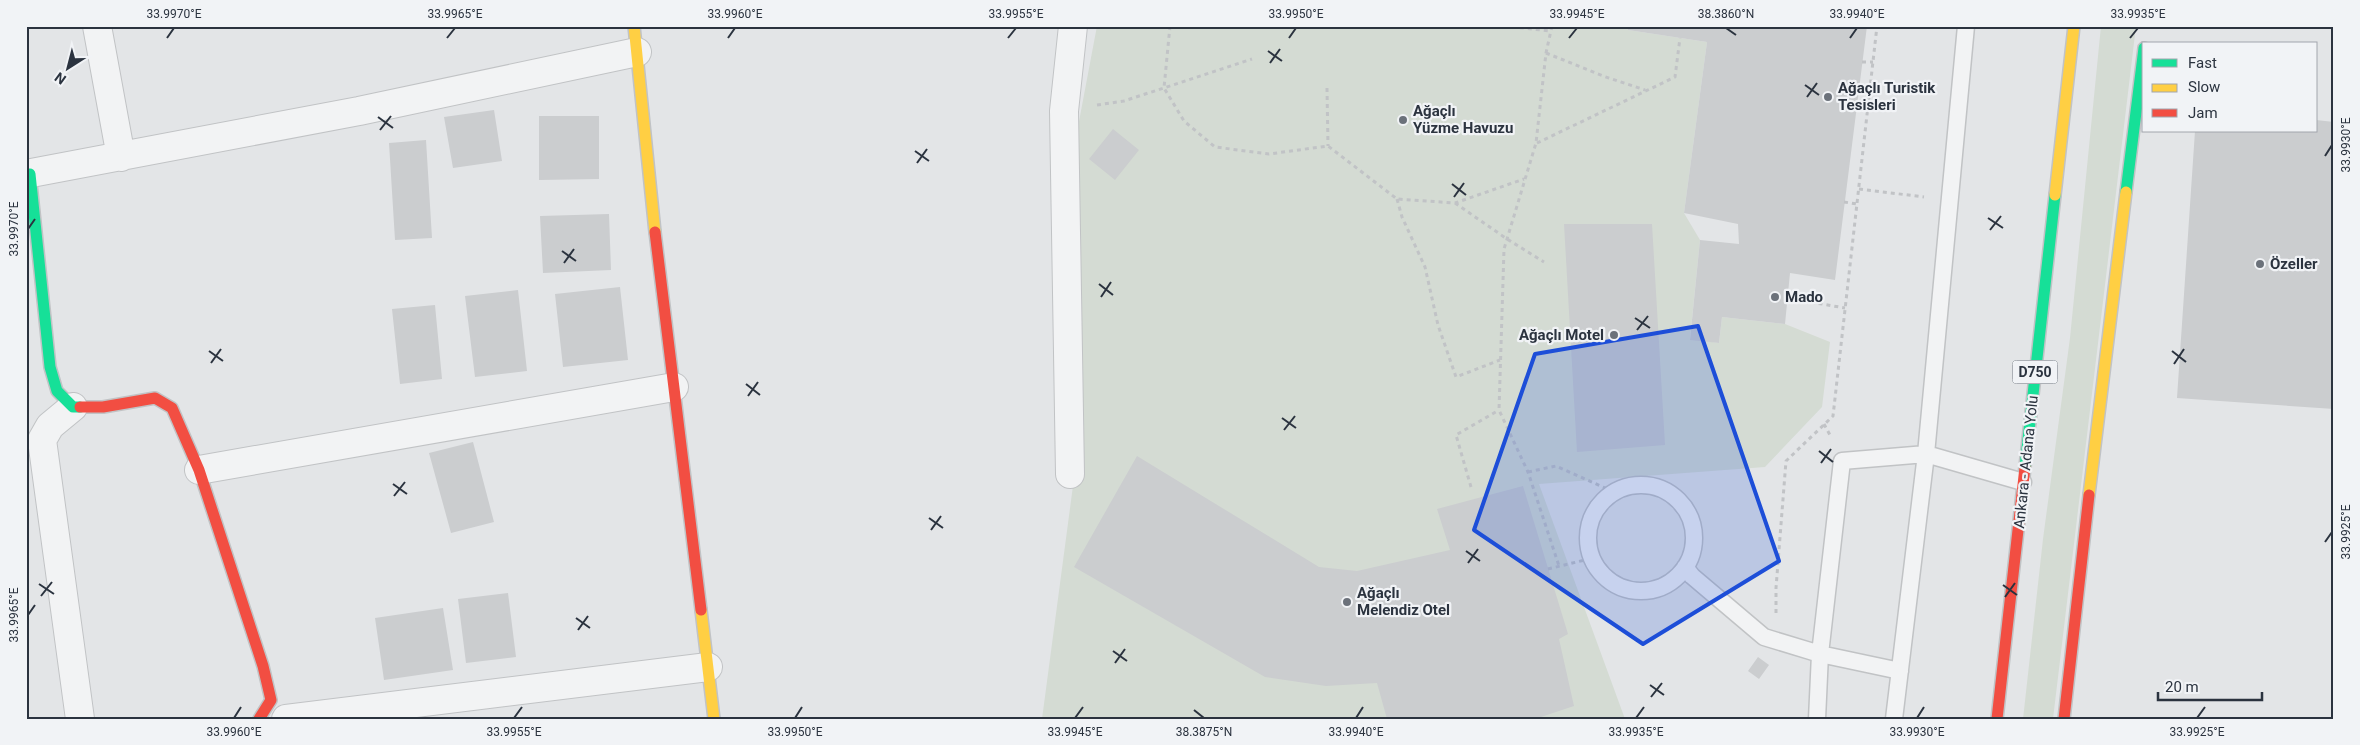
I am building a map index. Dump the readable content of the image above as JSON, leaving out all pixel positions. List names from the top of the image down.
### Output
{
  "streets": {
    "main road": ["D750", "Ankara - Adana Yolu"]
  },
  "places": [
    "Ağaçlı Turistik Tesisleri",
    "Ağaçlı Yüzme Havuzu",
    "Özeller",
    "Mado",
    "Ağaçlı Motel",
    "Ağaçlı Melendiz Otel"
  ],
  "legend": ["Fast", "Slow", "Jam"],
  "scale_bar": "20 m",
  "north": "bottom left",
  "coordinates": [
    "33.9970°E",
    "33.9965°E",
    "33.9960°E",
    "33.9955°E",
    "33.9950°E",
    "33.9945°E",
    "38.3860°N",
    "33.9940°E",
    "33.9935°E",
    "33.9930°E",
    "33.9925°E",
    "38.3875°N"
  ]
}
